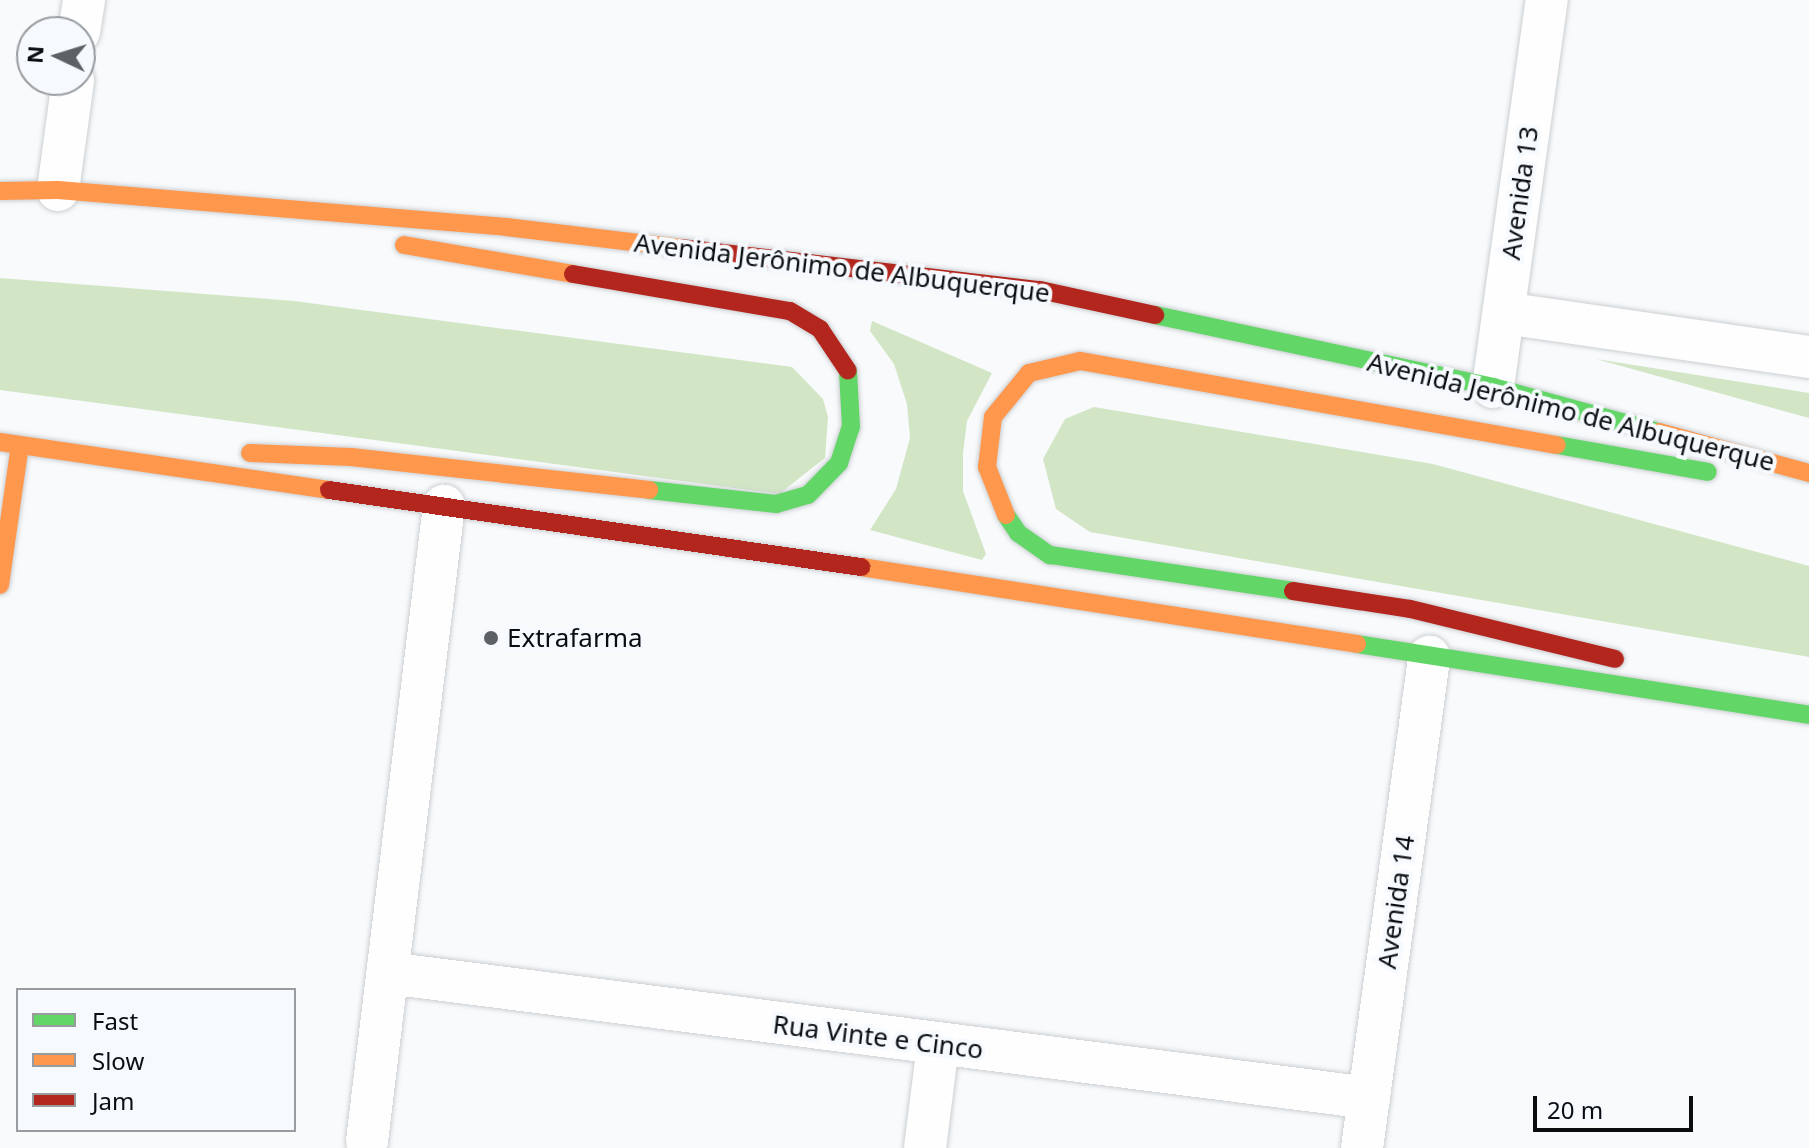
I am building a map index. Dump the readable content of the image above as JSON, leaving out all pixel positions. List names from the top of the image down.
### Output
{
  "streets": {
    "main road": ["Avenida Jerônimo de Albuquerque"],
    "street": ["Avenida 13", "Avenida 14", "Rua Vinte e Cinco"]
  },
  "crossings": [
    ["Avenida 13", "Avenida Jerônimo de Albuquerque"],
    ["Avenida 14", "Rua Vinte e Cinco"]
  ],
  "places": ["Extrafarma"],
  "legend": ["Fast", "Slow", "Jam"],
  "scale_bar": "20 m",
  "north": "left"
}
